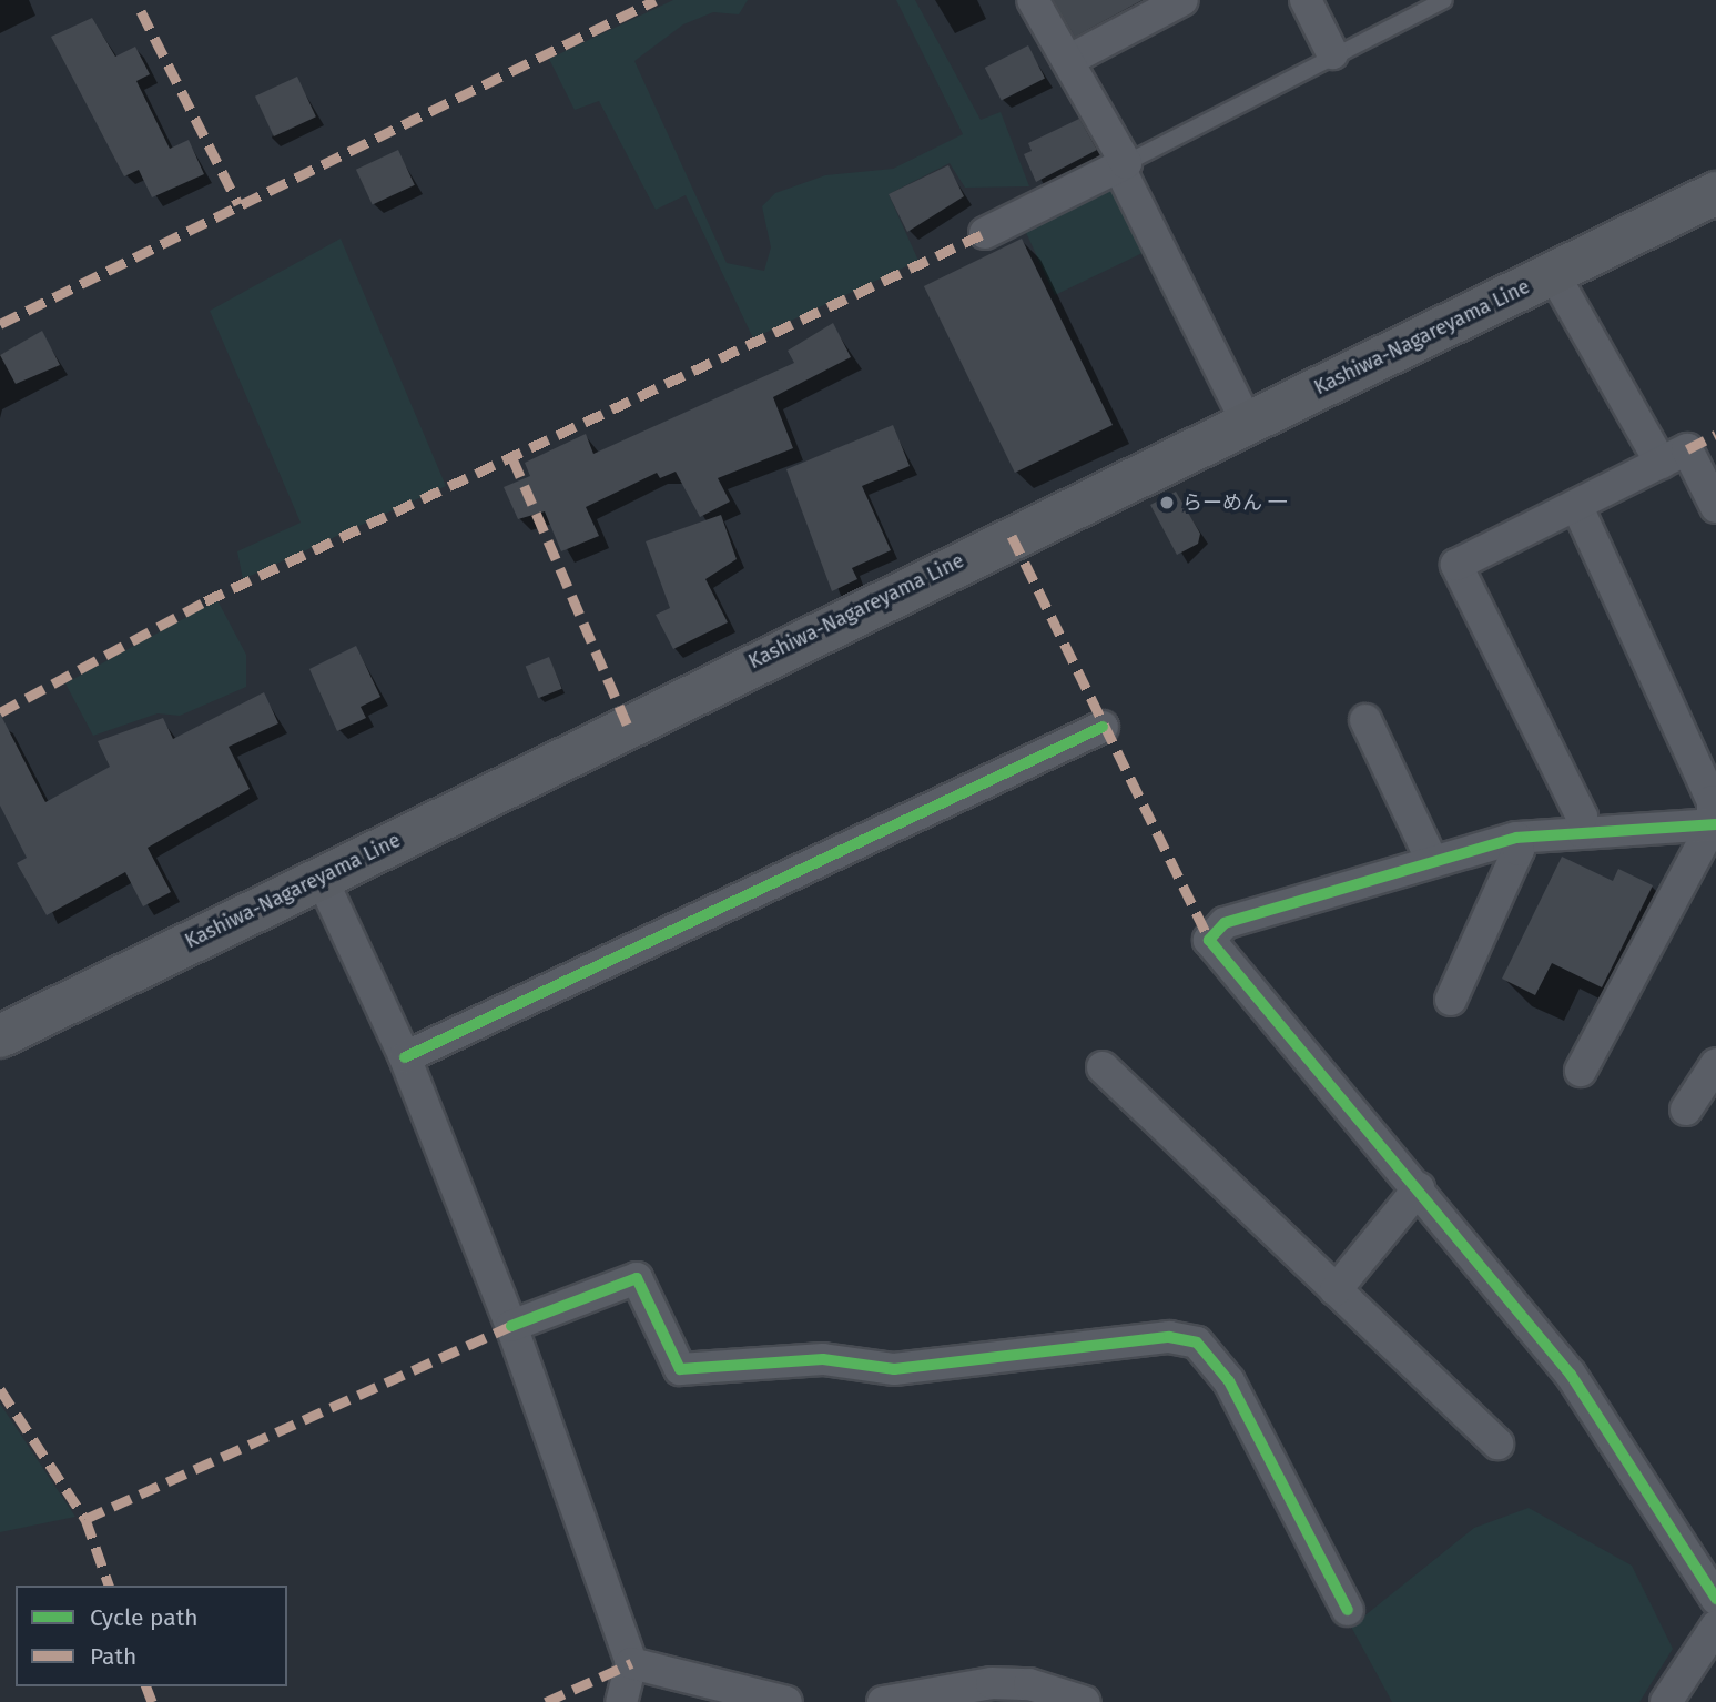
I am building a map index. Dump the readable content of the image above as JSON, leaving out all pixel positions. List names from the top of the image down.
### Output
{
  "streets": {
    "main road": ["Kashiwa-Nagareyama Line"]
  },
  "places": ["らーめん 一"],
  "legend": ["Cycle path", "Path"]
}
